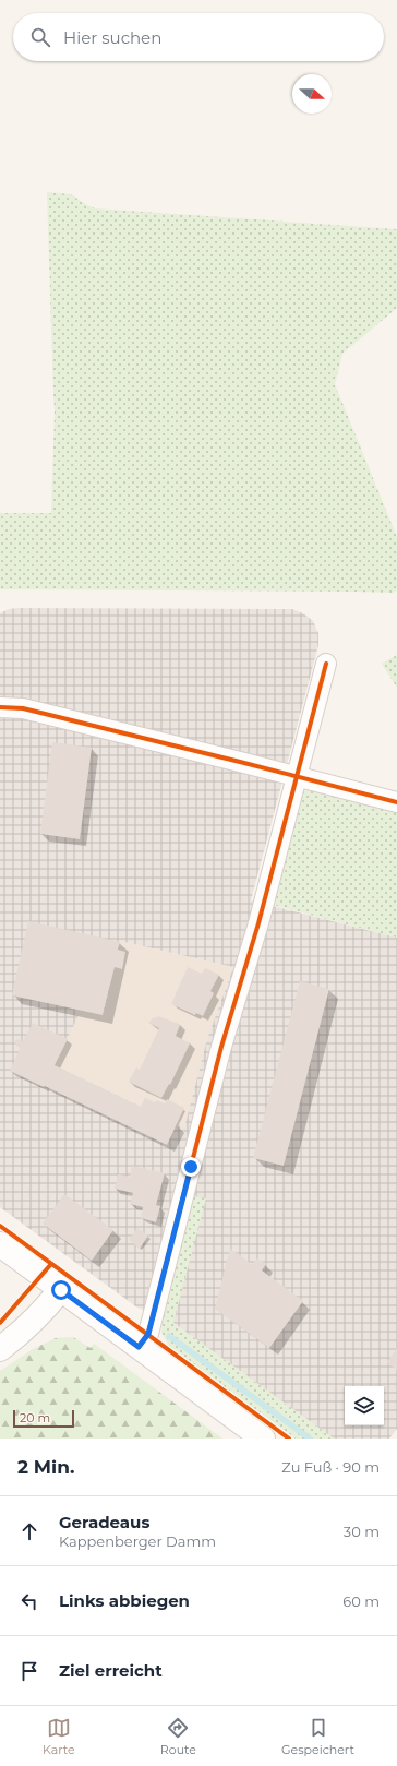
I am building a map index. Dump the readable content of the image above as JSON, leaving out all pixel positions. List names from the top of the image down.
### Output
{
  "scale_bar": "20 m",
  "north": "right",
  "page": {
    "search": "Hier suchen",
    "scale": "20 m",
    "heading": ["2 Min.", "Zu Fuß · 90 m"],
    "list": [
      ["Geradeaus", "Kappenberger Damm", "30 m"],
      ["Links abbiegen", "60 m"],
      "Ziel erreicht"
    ],
    "nav": ["Karte", "Route", "Gespeichert"]
  }
}
